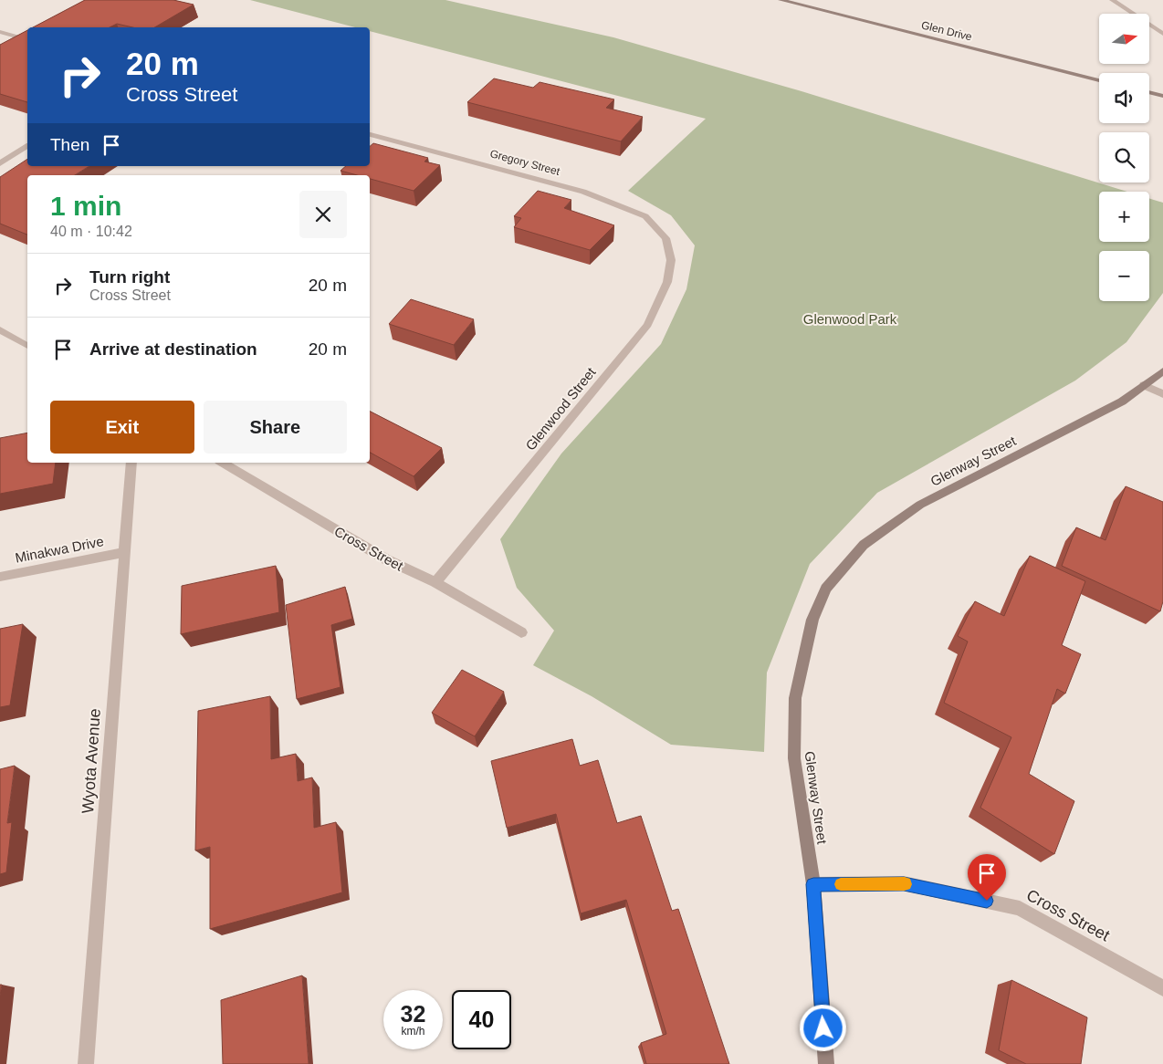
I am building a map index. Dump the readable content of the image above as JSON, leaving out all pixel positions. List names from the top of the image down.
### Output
{
  "streets": {
    "street": [
      "Glen Drive",
      "Gregory Street",
      "Glenwood Street",
      "Glenway Street",
      "Cross Street",
      "Minakwa Drive",
      "Wyota Avenue"
    ]
  },
  "crossings": [
    ["Gregory Street", "Glenwood Street"],
    ["Glenwood Street", "Cross Street"],
    ["Glenway Street", "Cross Street"],
    ["Minakwa Drive", "Wyota Avenue"]
  ],
  "parks": ["Glenwood Park"],
  "north": "right",
  "page": {
    "map_buttons": ["+", "−"],
    "turn": ["20 m", "Cross Street"],
    "then": "Then",
    "heading": ["1 min", "40 m · 10:42"],
    "list": [
      {
        "name": "Turn right",
        "note": "Cross Street",
        "value": "20 m"
      },
      {
        "name": "Arrive at destination",
        "value": "20 m"
      }
    ],
    "buttons": ["Exit", "Share"],
    "speed": "32 km/h",
    "limit": "40"
  }
}
